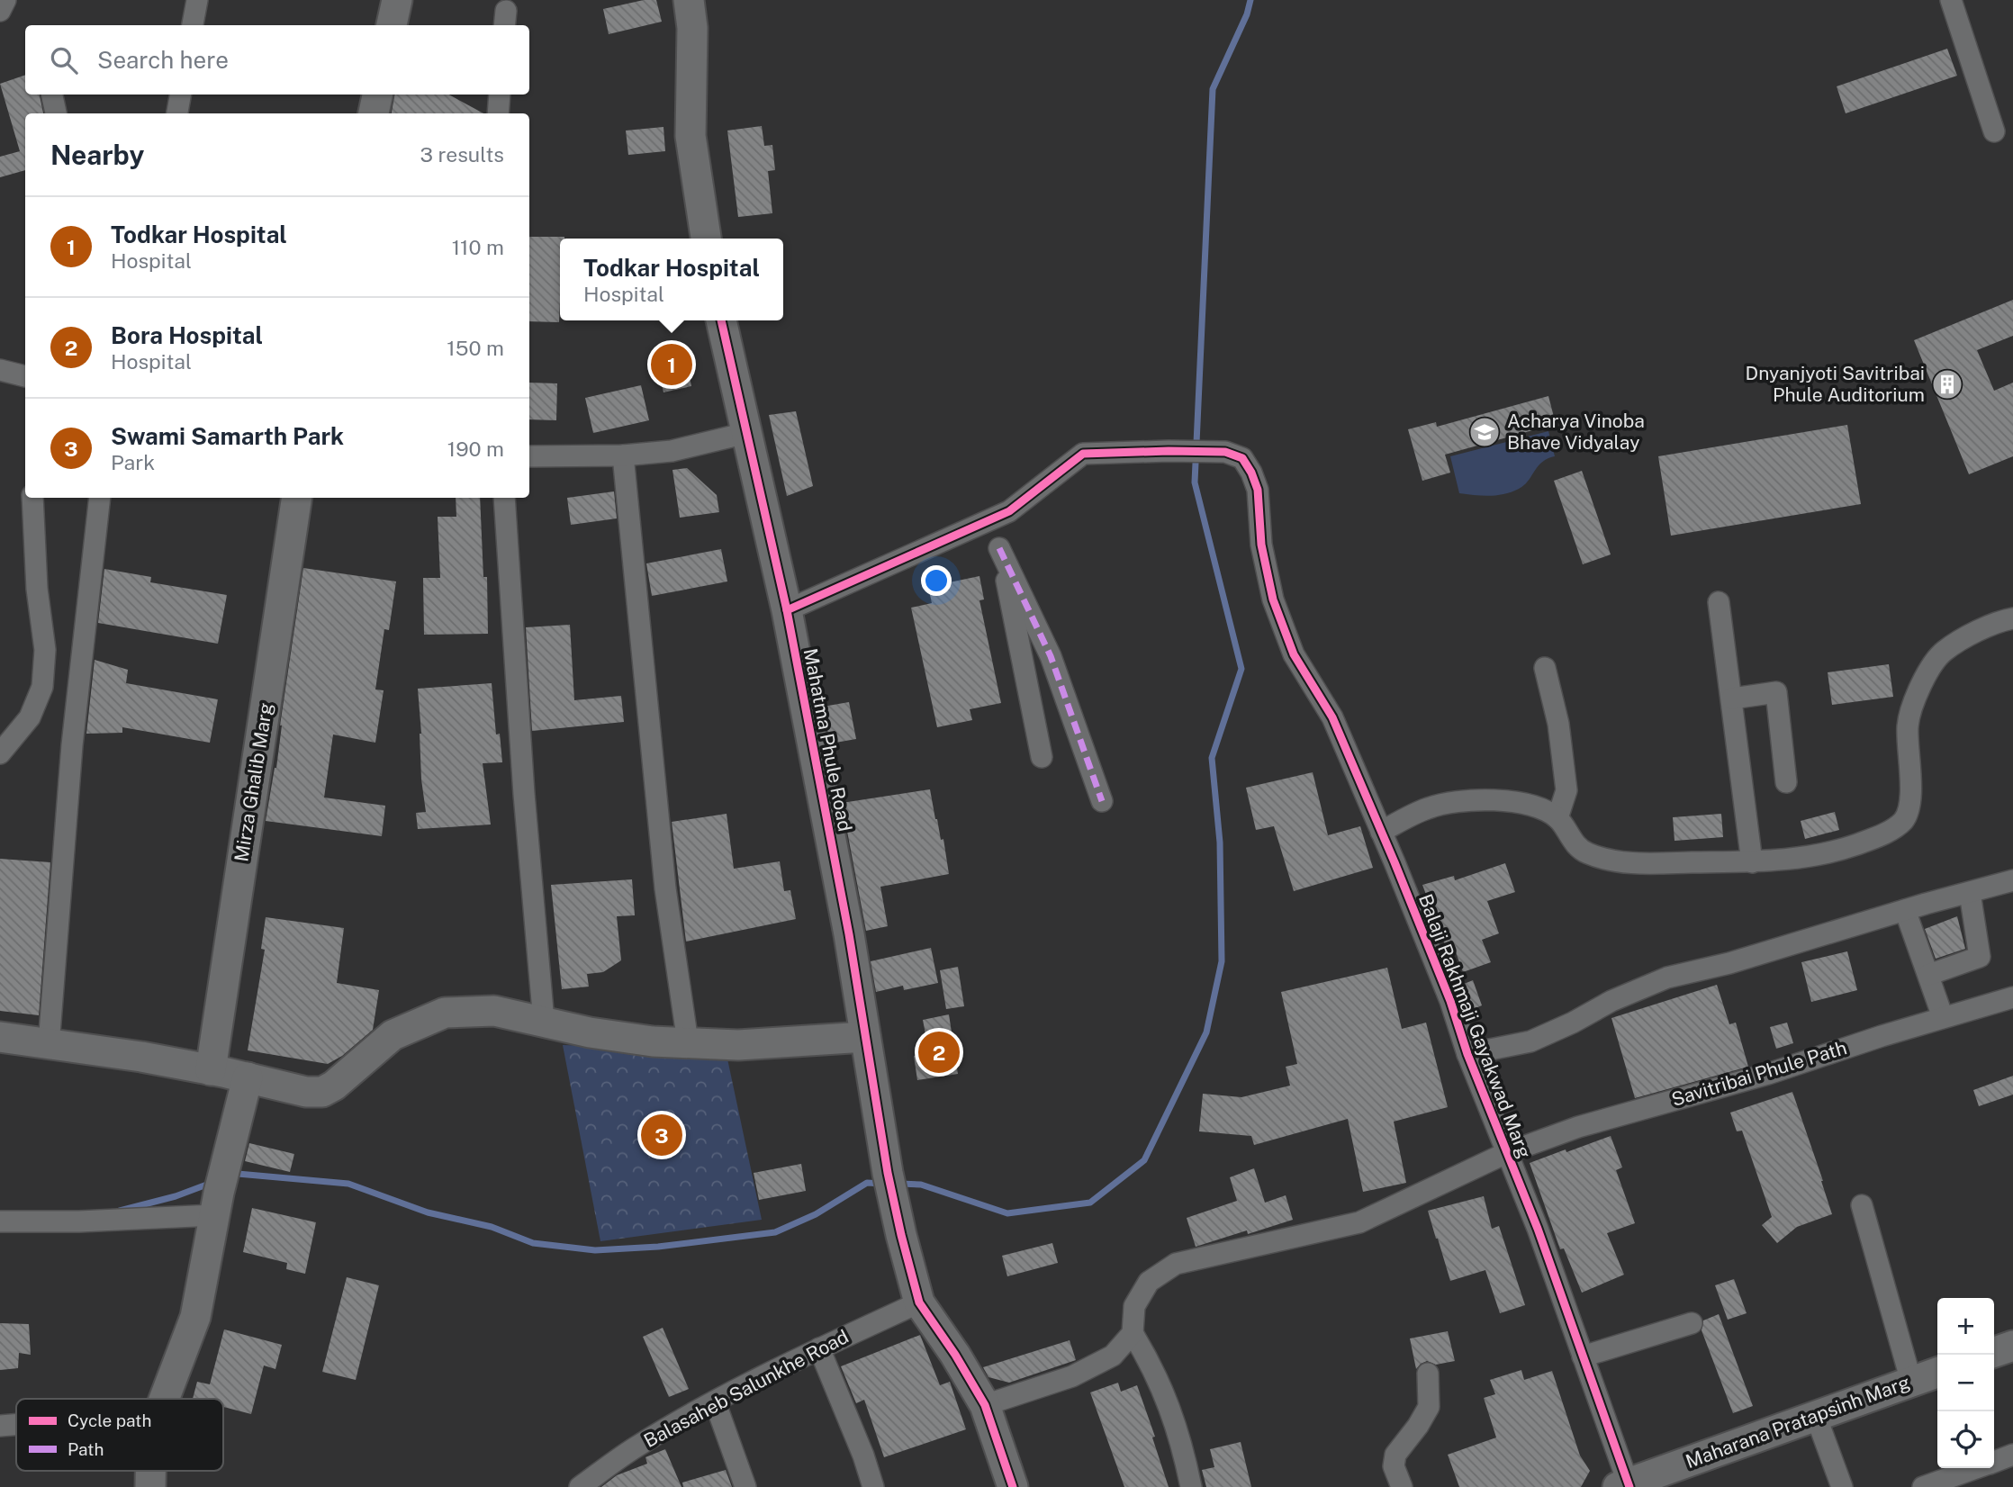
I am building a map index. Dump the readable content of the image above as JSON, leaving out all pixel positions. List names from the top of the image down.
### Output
{
  "streets": {
    "street": [
      "Mahatma Phule Road",
      "Mirza Ghalib Marg",
      "Balaji Rakhmaji Gayakwad Marg",
      "Savitribai Phule Path",
      "Balasaheb Salunkhe Road",
      "Maharana Pratapsinh Marg"
    ]
  },
  "crossings": [
    ["Mahatma Phule Road", "Balasaheb Salunkhe Road"],
    ["Balaji Rakhmaji Gayakwad Marg", "Savitribai Phule Path"],
    ["Balaji Rakhmaji Gayakwad Marg", "Maharana Pratapsinh Marg"]
  ],
  "places": {
    "building": ["Dnyanjyoti Savitribai Phule Auditorium"],
    "school or university": ["Acharya Vinoba Bhave Vidyalay"]
  },
  "legend": ["Cycle path", "Path"],
  "page": {
    "search": "Search here",
    "heading": ["Nearby", "3 results"],
    "list": [
      {
        "mark": "1",
        "name": "Todkar Hospital",
        "note": "Hospital",
        "value": "110 m"
      },
      {
        "mark": "2",
        "name": "Bora Hospital",
        "note": "Hospital",
        "value": "150 m"
      },
      {
        "mark": "3",
        "name": "Swami Samarth Park",
        "note": "Park",
        "value": "190 m"
      }
    ],
    "popup": ["Todkar Hospital", "Hospital"],
    "pins": ["1", "2", "3"],
    "map_buttons": ["+", "−"]
  }
}
